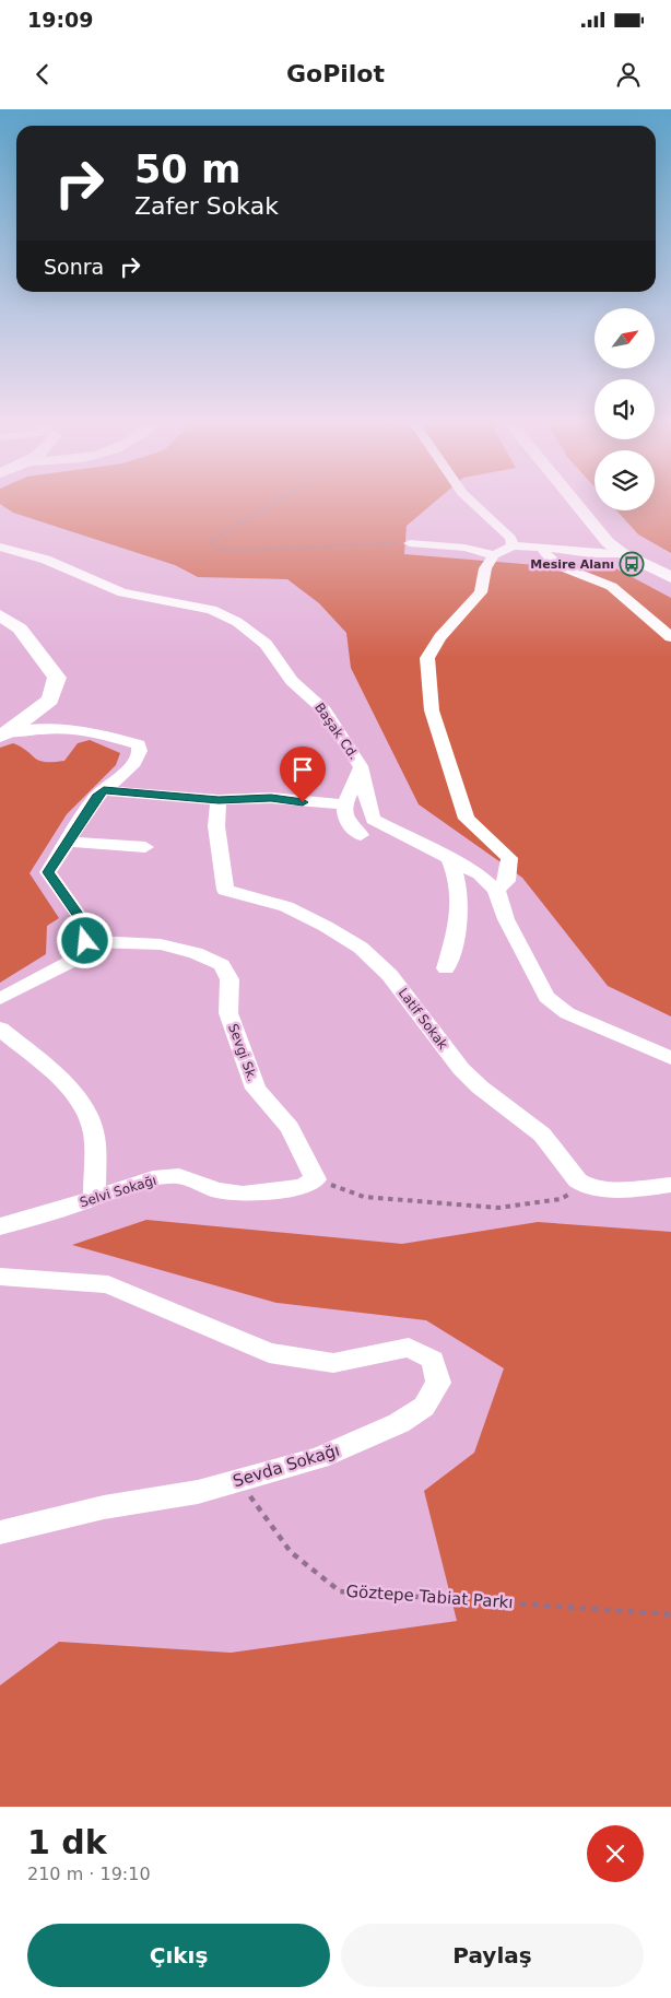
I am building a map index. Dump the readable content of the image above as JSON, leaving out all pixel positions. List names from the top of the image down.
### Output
{
  "streets": {
    "street": [
      "Başak Cd.",
      "Latif Sokak",
      "Sevgi Sk.",
      "Selvi Sokağı",
      "Sevda Sokağı"
    ],
    "path": ["Göztepe Tabiat Parkı"]
  },
  "crossings": [
    ["Sevgi Sk.", "Selvi Sokağı"],
    ["Sevda Sokağı", "Göztepe Tabiat Parkı"]
  ],
  "places": {
    "bus stop": ["Mesire Alanı"]
  },
  "north": "top right",
  "page": {
    "status": "19:09",
    "header": "GoPilot",
    "turn": ["50 m", "Zafer Sokak"],
    "then": "Sonra",
    "heading": ["1 dk", "210 m · 19:10"],
    "buttons": ["Çıkış", "Paylaş"]
  }
}
